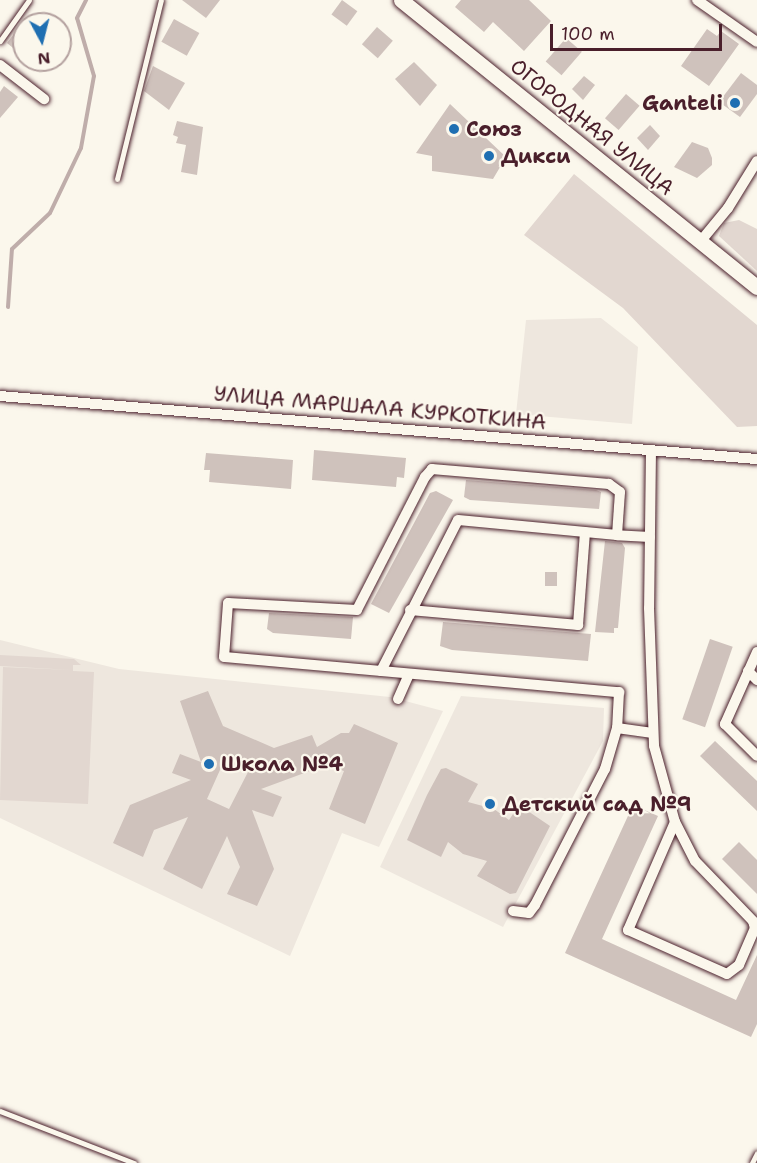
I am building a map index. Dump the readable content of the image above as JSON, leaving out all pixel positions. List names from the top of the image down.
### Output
{
  "streets": {
    "main road": ["ОГОРОДНАЯ УЛИЦА"],
    "street": ["УЛИЦА МАРШАЛА КУРКОТКИНА"]
  },
  "places": [
    "Ganteli",
    "Союз",
    "Дикси",
    "Школа №4",
    "Детский сад №9"
  ],
  "scale_bar": "100 m",
  "north": "bottom"
}
